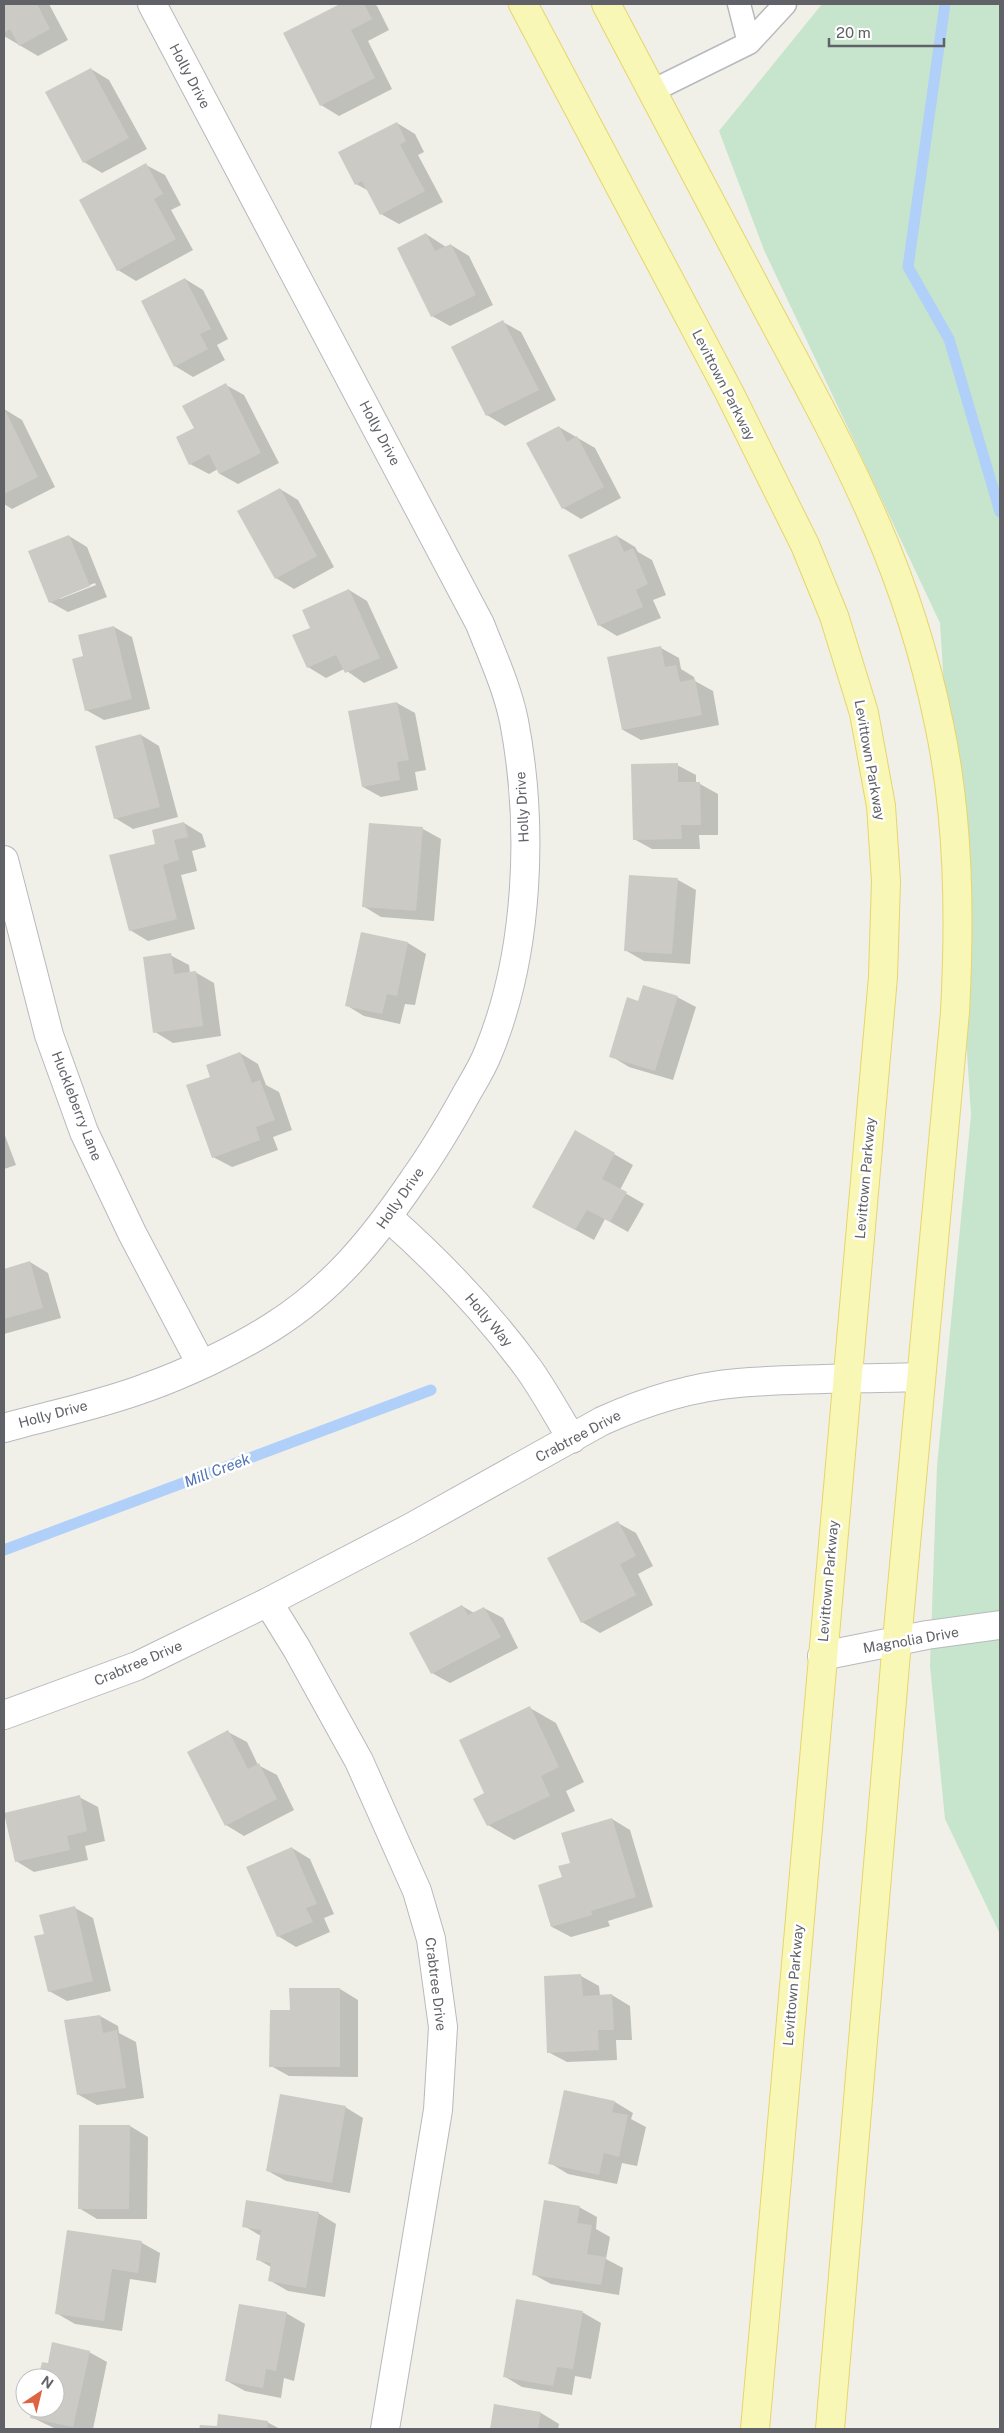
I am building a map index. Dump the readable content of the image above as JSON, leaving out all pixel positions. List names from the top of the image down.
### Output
{
  "streets": {
    "main road": ["Levittown Parkway"],
    "street": [
      "Holly Drive",
      "Huckleberry Lane",
      "Holly Way",
      "Crabtree Drive",
      "Magnolia Drive"
    ]
  },
  "crossings": [
    ["Holly Drive", "Huckleberry Lane"],
    ["Holly Drive", "Holly Way"],
    ["Levittown Parkway", "Crabtree Drive"],
    ["Levittown Parkway", "Magnolia Drive"],
    ["Holly Way", "Crabtree Drive"]
  ],
  "water": ["Mill Creek"],
  "scale_bar": "20 m",
  "north": "top right"
}
